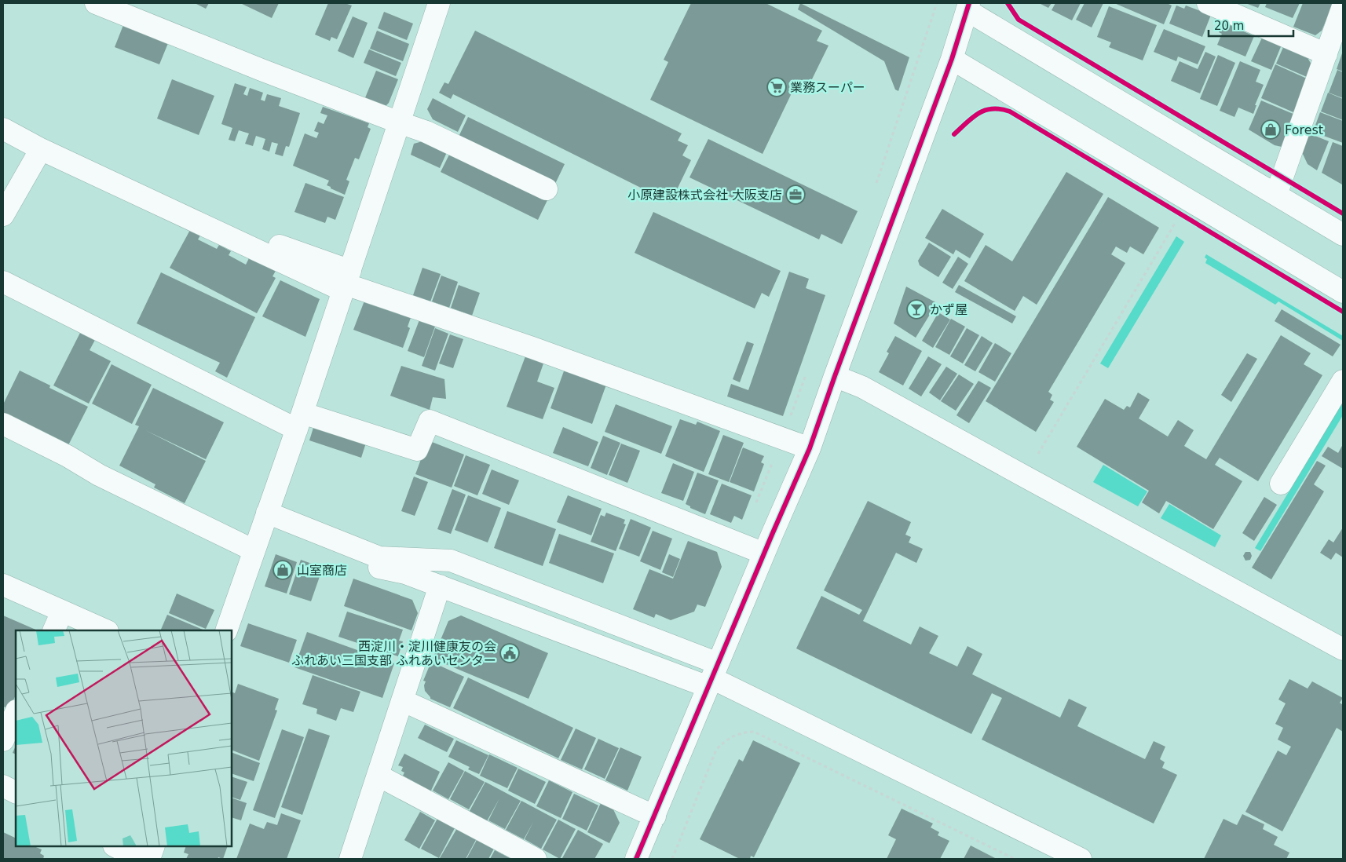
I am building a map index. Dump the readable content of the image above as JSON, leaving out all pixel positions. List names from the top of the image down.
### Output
{
  "places": {
    "supermarket": ["業務スーパー"],
    "shop": ["Forest", "山室商店"],
    "office": ["小原建設株式会社 大阪支店"],
    "bar": ["かず屋"],
    "public building": ["西淀川・淀川健康友の会 ふれあい三国支部 ふれあいセンター"]
  },
  "scale_bar": "20 m"
}
